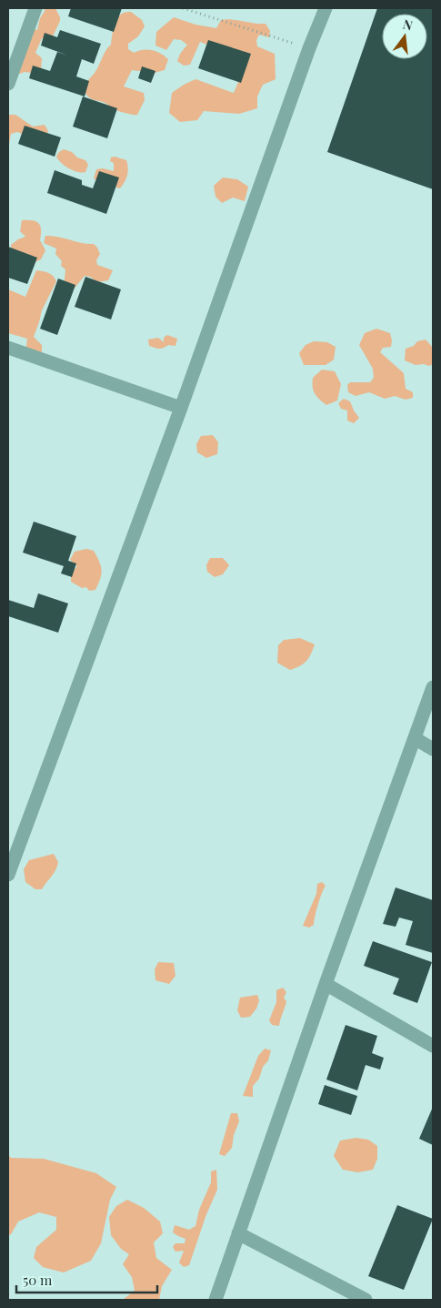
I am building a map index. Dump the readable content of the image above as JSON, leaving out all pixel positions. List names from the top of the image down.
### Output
{
  "scale_bar": "50 m",
  "north": "top"
}
